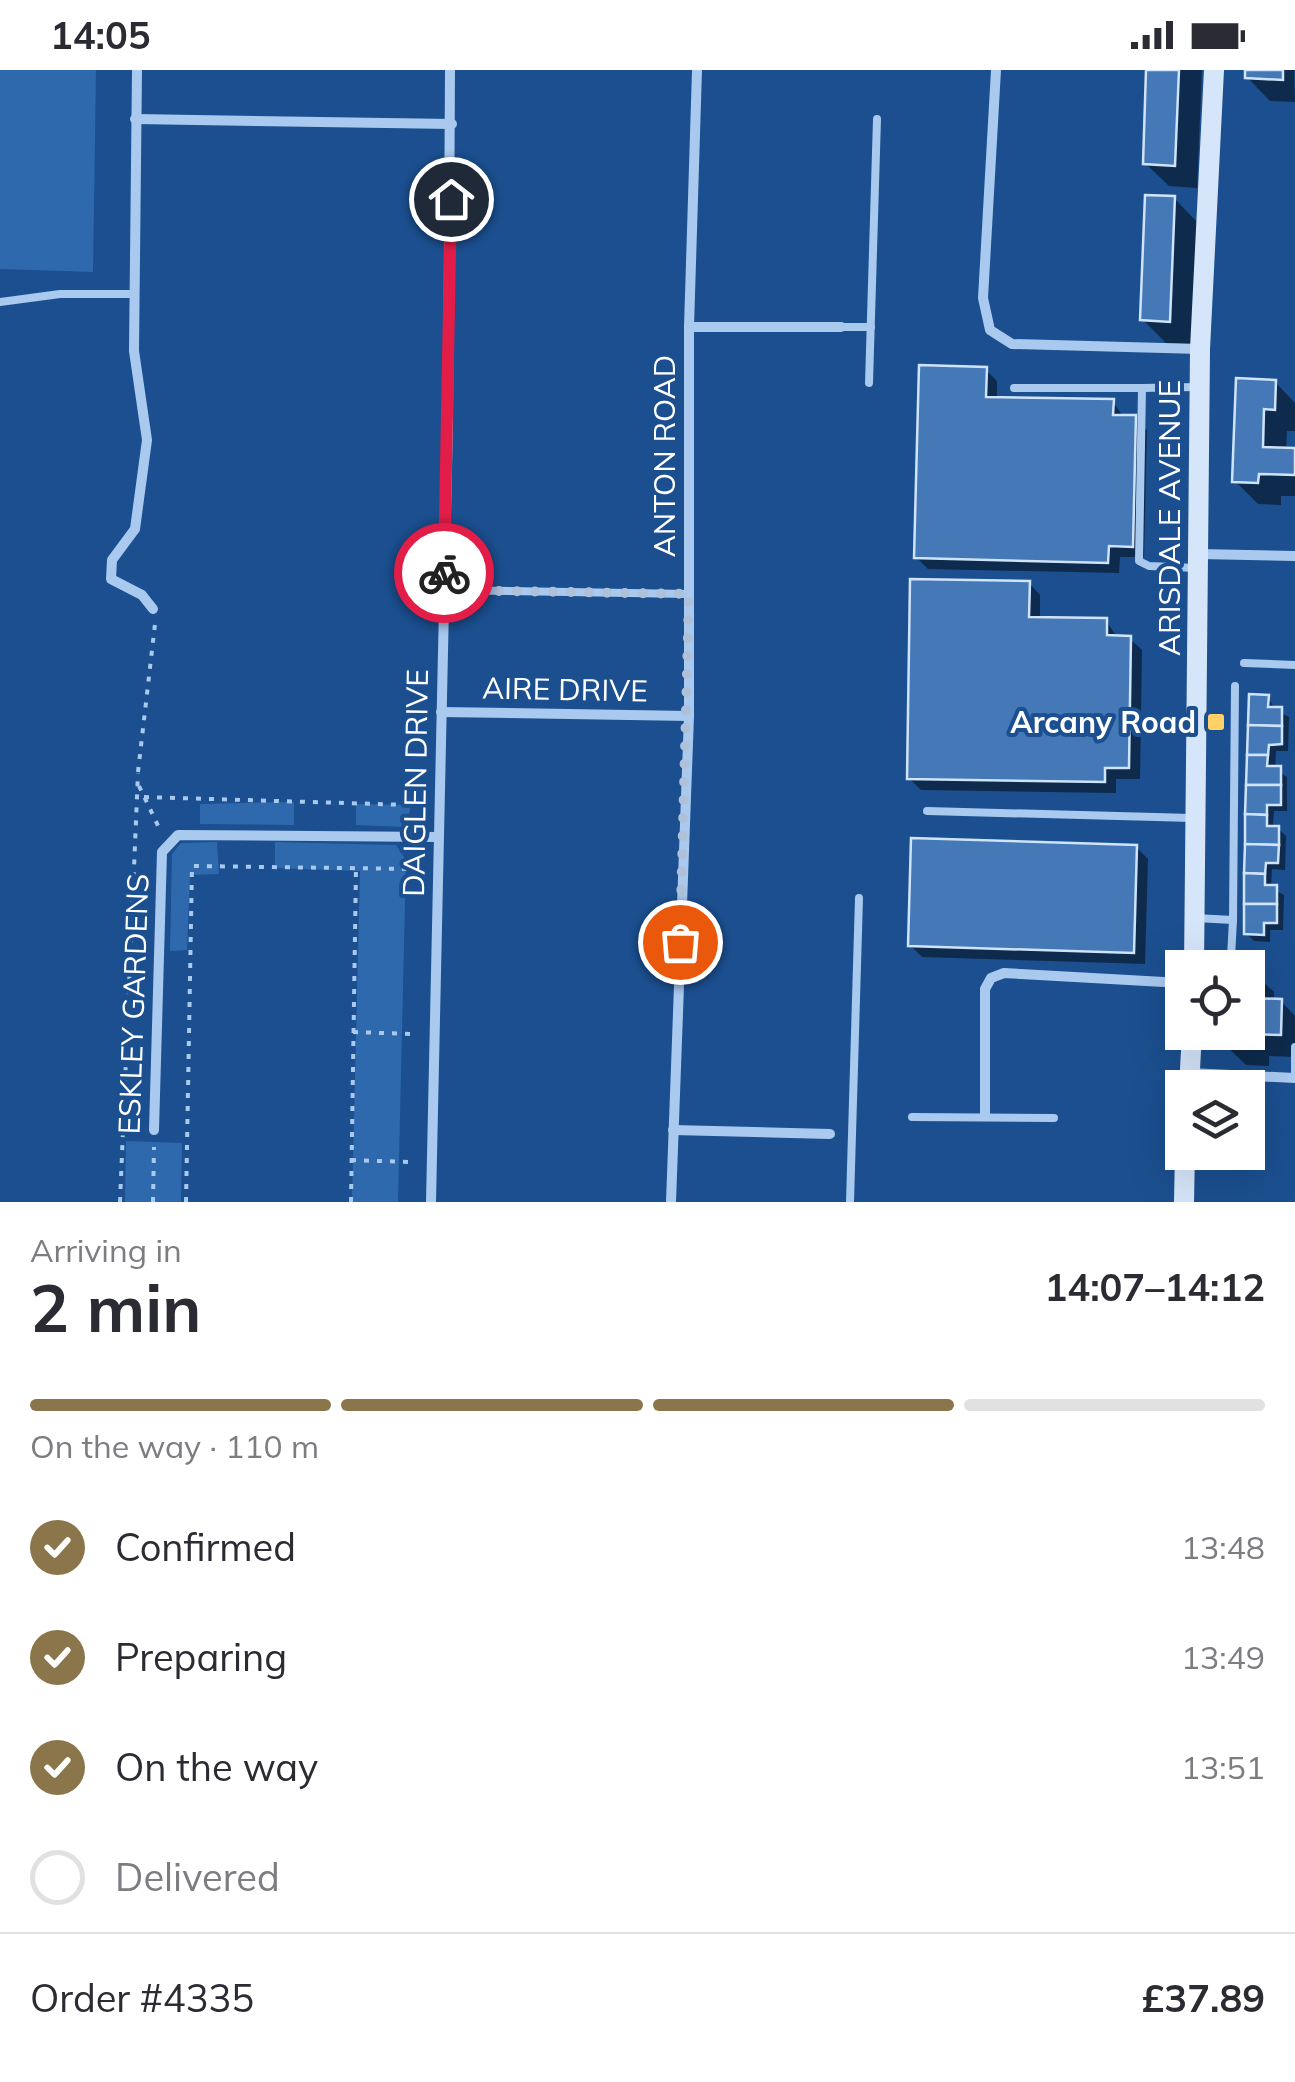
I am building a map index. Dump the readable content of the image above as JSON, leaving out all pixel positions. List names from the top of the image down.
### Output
{
  "streets": {
    "street": [
      "ANTON ROAD",
      "ARISDALE AVENUE",
      "AIRE DRIVE",
      "DAIGLEN DRIVE",
      "ESKLEY GARDENS"
    ]
  },
  "crossings": [
    ["ANTON ROAD", "AIRE DRIVE"],
    ["AIRE DRIVE", "DAIGLEN DRIVE"],
    ["DAIGLEN DRIVE", "ESKLEY GARDENS"]
  ],
  "places": {
    "transit": ["Arcany Road"]
  },
  "page": {
    "status": "14:05",
    "heading": ["2 min", "Arriving in", "14:07–14:12"],
    "panel": ["Order #4335", "£37.89"],
    "bar": "On the way · 110 m",
    "list": [
      ["Confirmed", "13:48"],
      ["Preparing", "13:49"],
      ["On the way", "13:51"],
      "Delivered"
    ]
  }
}
